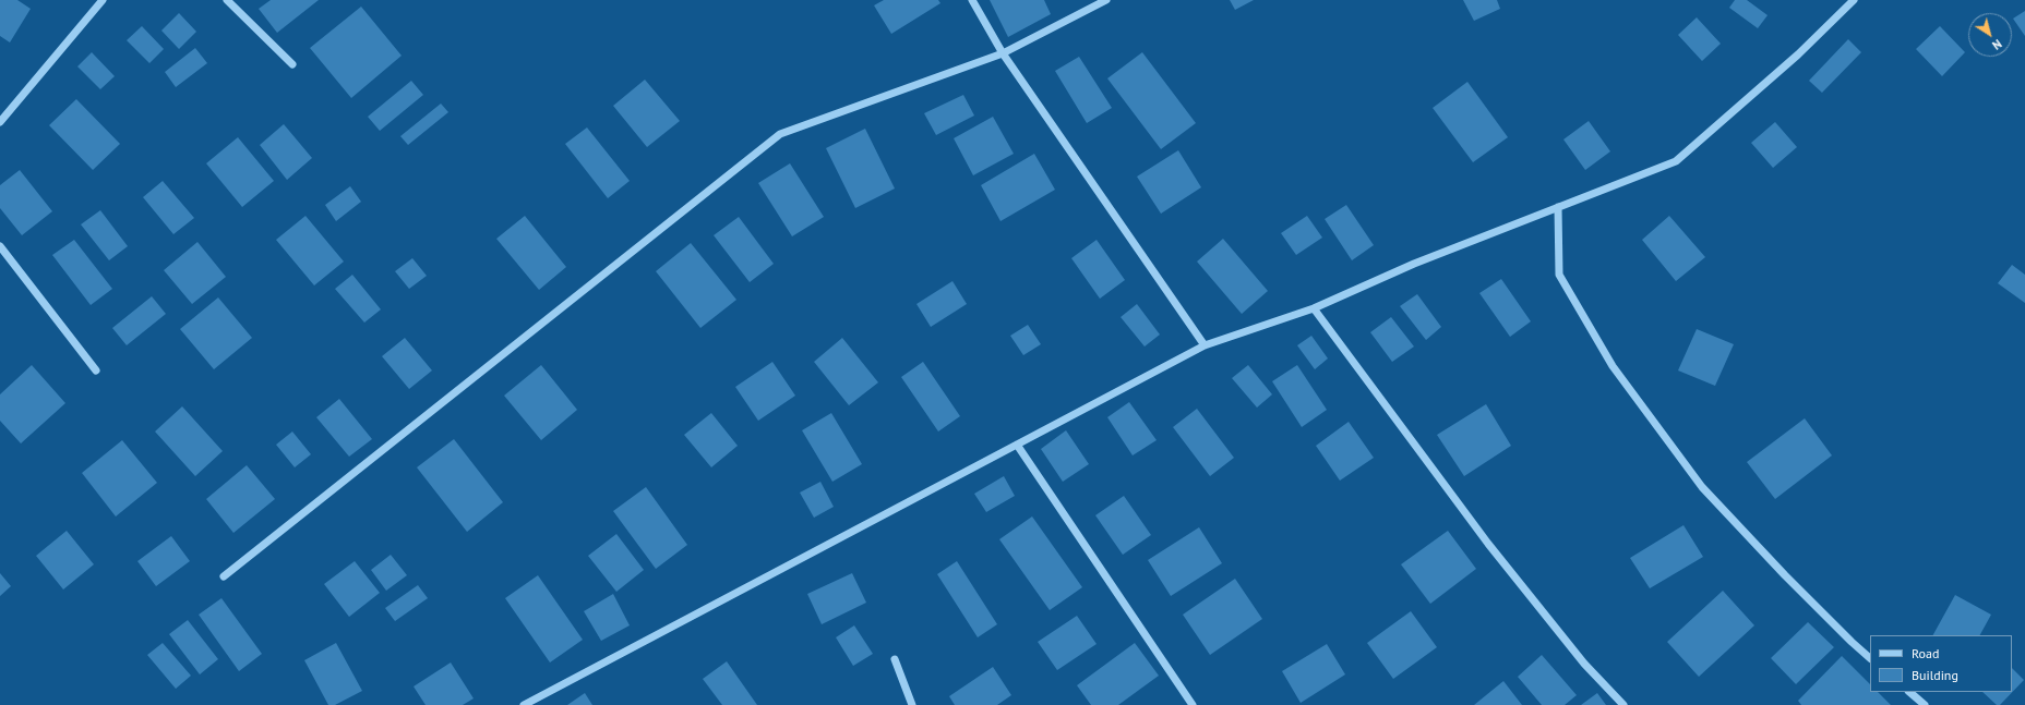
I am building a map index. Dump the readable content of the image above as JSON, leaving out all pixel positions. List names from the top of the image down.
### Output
{
  "legend": ["Road", "Building"],
  "north": "bottom right"
}
